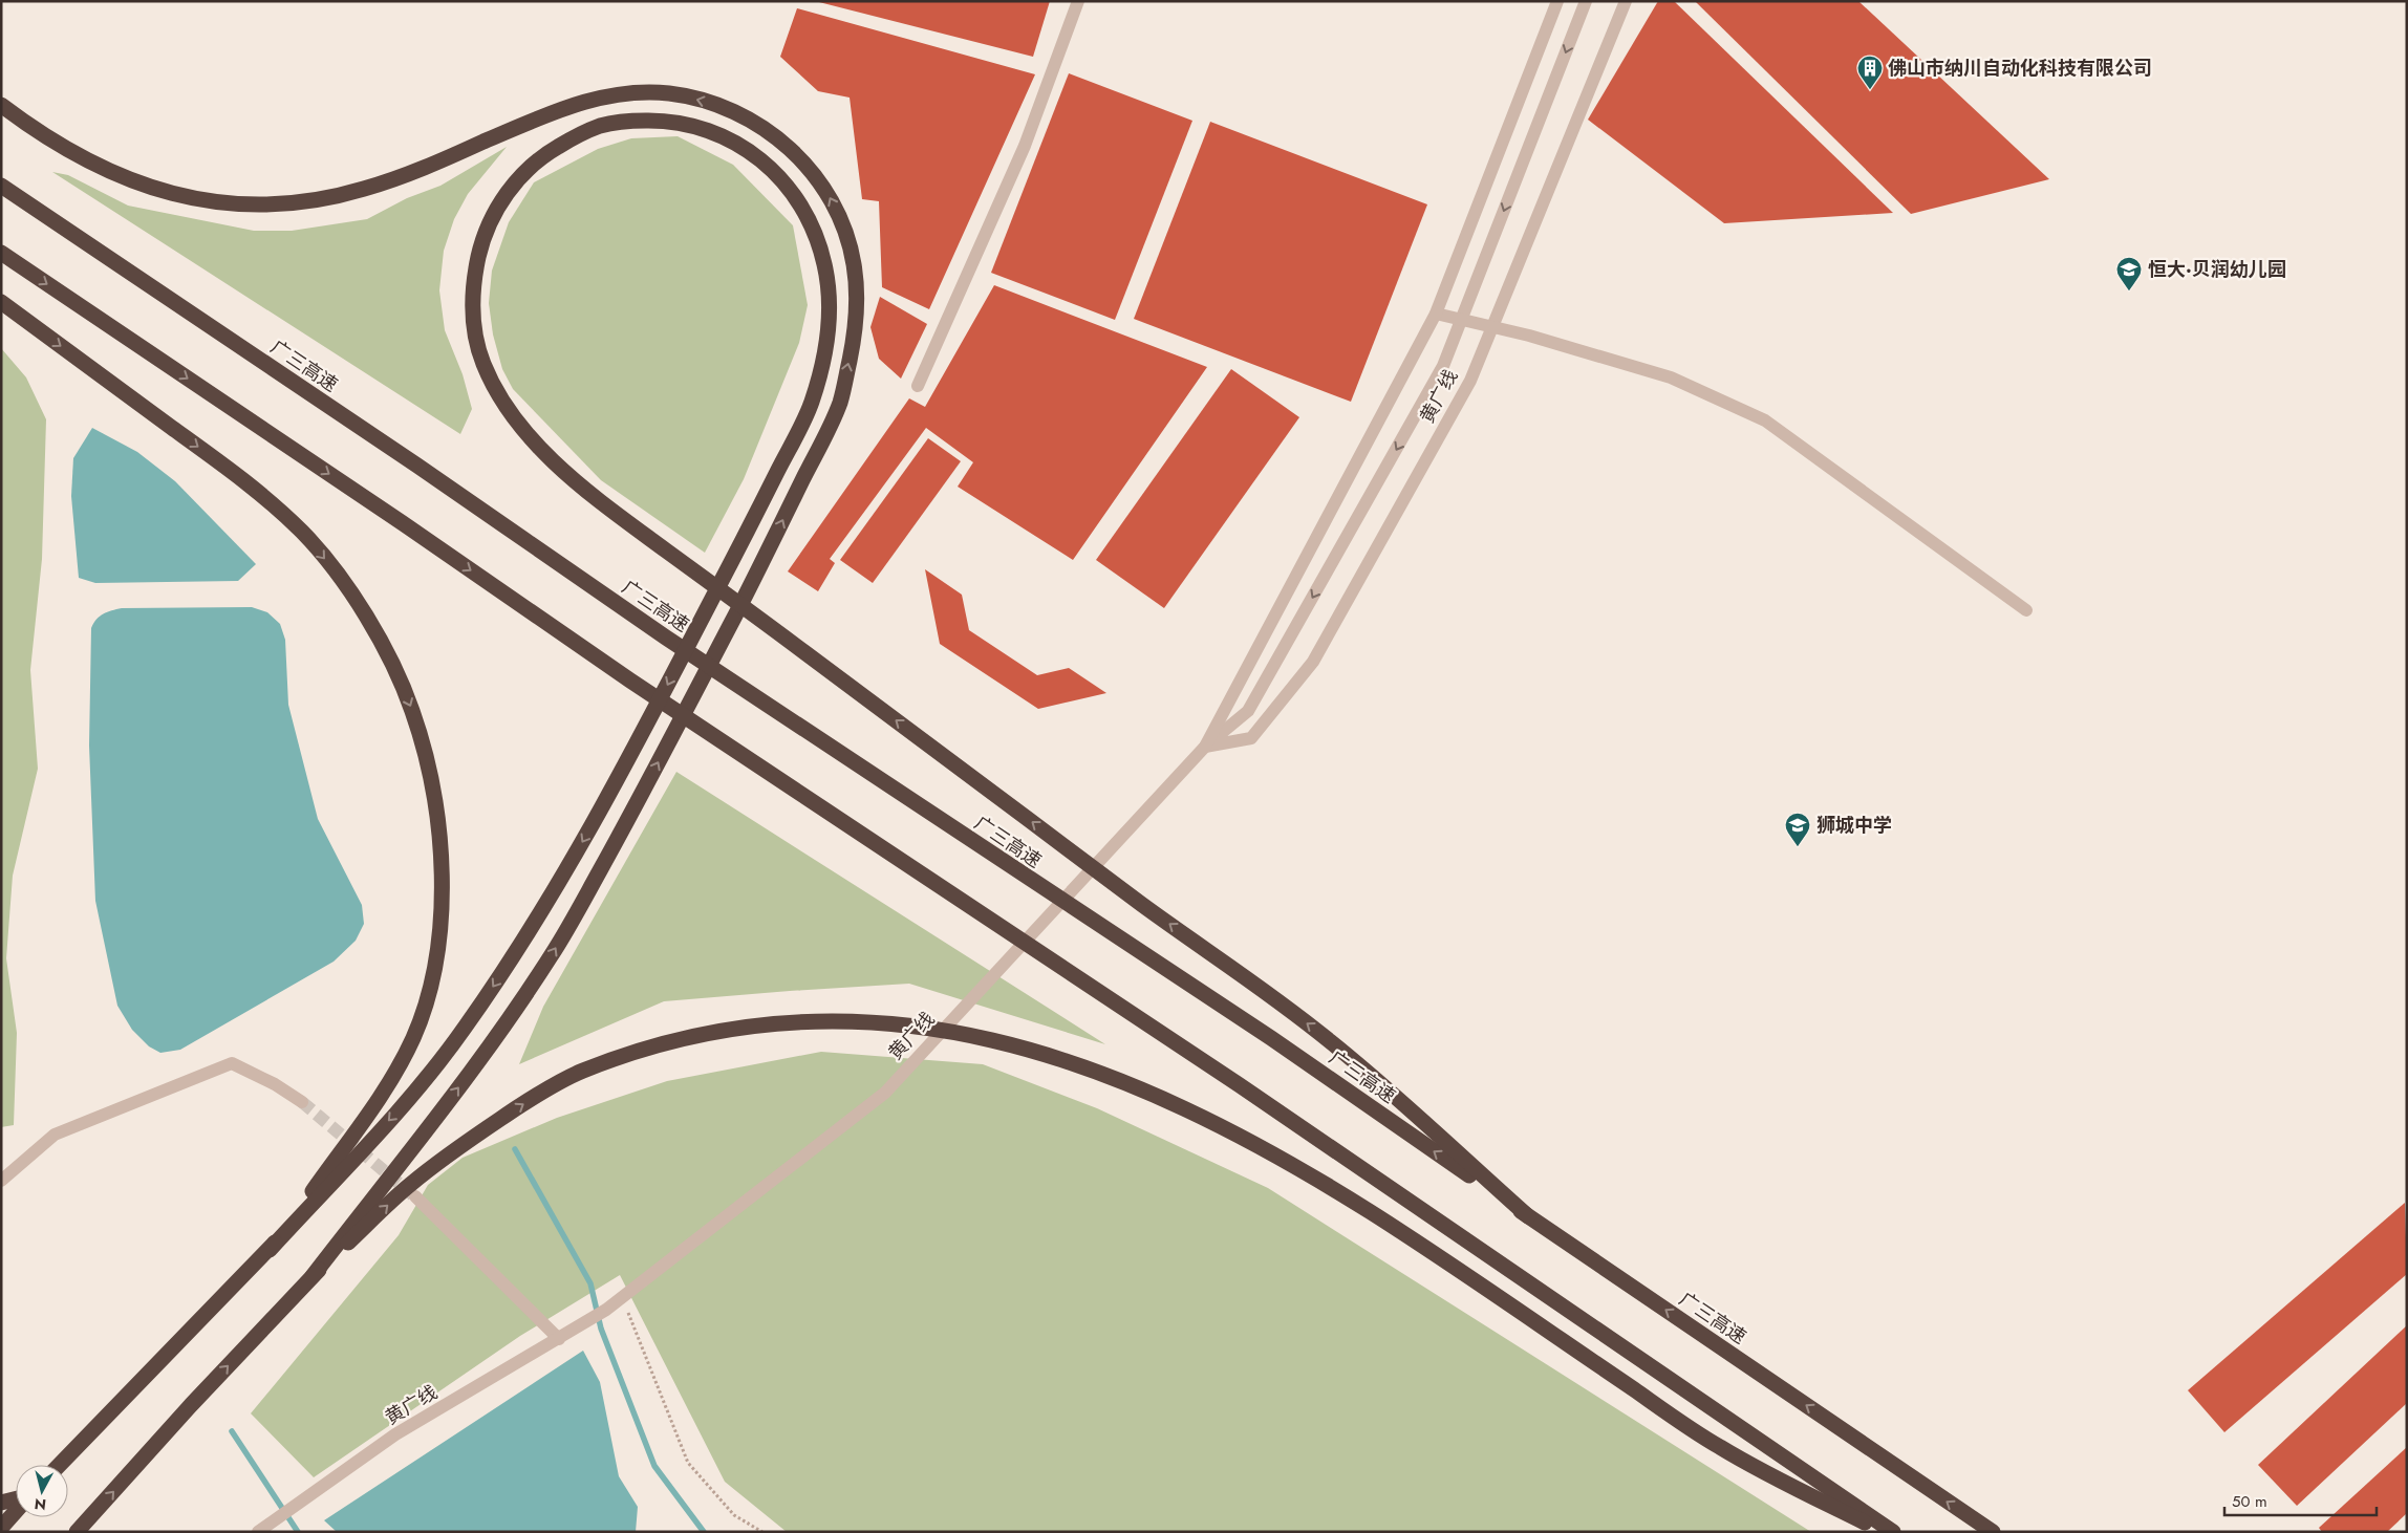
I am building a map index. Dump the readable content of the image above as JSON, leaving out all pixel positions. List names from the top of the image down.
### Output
{
  "streets": {
    "highway": ["广三高速"],
    "street": ["黄广线"]
  },
  "places": {
    "building": ["佛山市纳川自动化科技有限公司"],
    "school or university": ["恒大·贝润幼儿园", "狮城中学"]
  },
  "scale_bar": "50 m",
  "north": "bottom"
}
